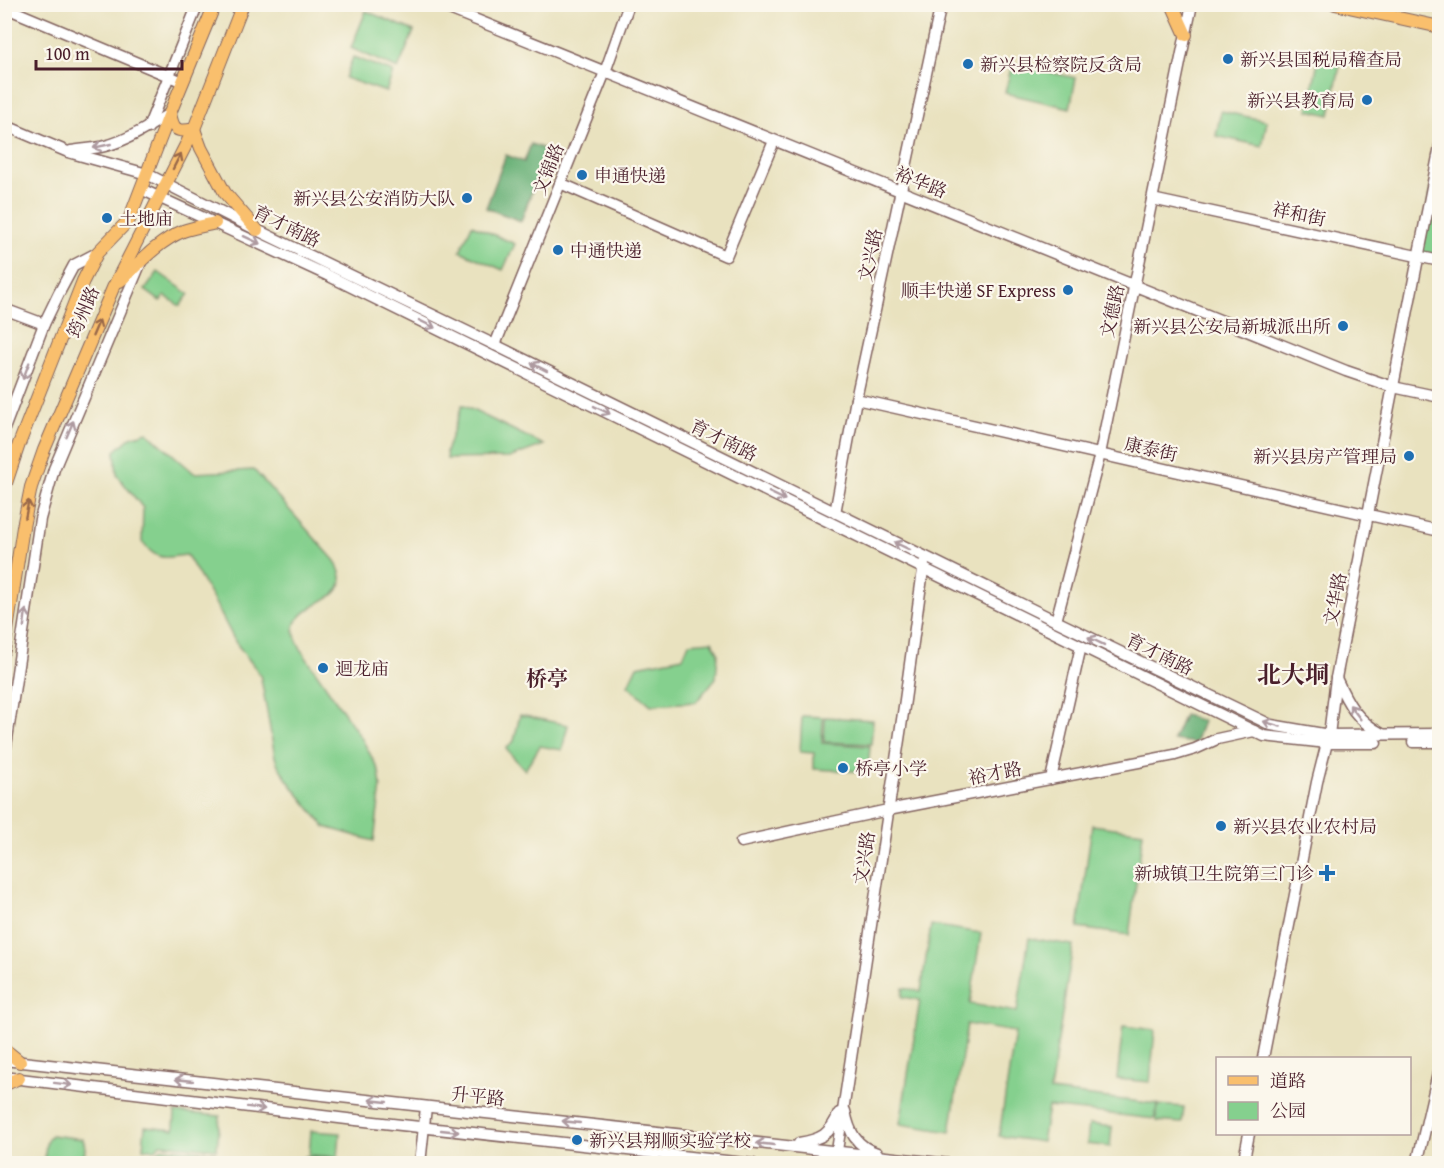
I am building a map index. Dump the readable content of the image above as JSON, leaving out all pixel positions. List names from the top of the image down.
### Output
{
  "streets": {
    "main road": ["筠州路"],
    "street": [
      "文锦路",
      "裕华路",
      "祥和街",
      "育才南路",
      "文兴路",
      "文德路",
      "康泰街",
      "文华路",
      "裕才路",
      "升平路"
    ]
  },
  "crossings": [
    ["文锦路", "裕华路"],
    ["文锦路", "育才南路"],
    ["裕华路", "文兴路"],
    ["裕华路", "文德路"],
    ["裕华路", "文华路"],
    ["祥和街", "文德路"],
    ["祥和街", "文华路"],
    ["育才南路", "文兴路"],
    ["育才南路", "文德路"],
    ["育才南路", "筠州路"],
    ["育才南路", "文华路"],
    ["育才南路", "裕才路"],
    ["文兴路", "康泰街"],
    ["文兴路", "裕才路"],
    ["文兴路", "升平路"],
    ["文德路", "康泰街"],
    ["康泰街", "文华路"]
  ],
  "districts": ["北大垌", "桥亭"],
  "places": {
    "other": [
      "新兴县国税局稽查局",
      "新兴县检察院反贪局",
      "新兴县教育局",
      "申通快递",
      "新兴县公安消防大队",
      "土地庙",
      "中通快递",
      "顺丰快递 SF Express",
      "新兴县公安局新城派出所",
      "新兴县房产管理局",
      "迴龙庙",
      "桥亭小学",
      "新兴县农业农村局",
      "新兴县翔顺实验学校"
    ],
    "health": ["新城镇卫生院第三门诊"]
  },
  "legend": ["道路", "公园"],
  "scale_bar": "100 m"
}
